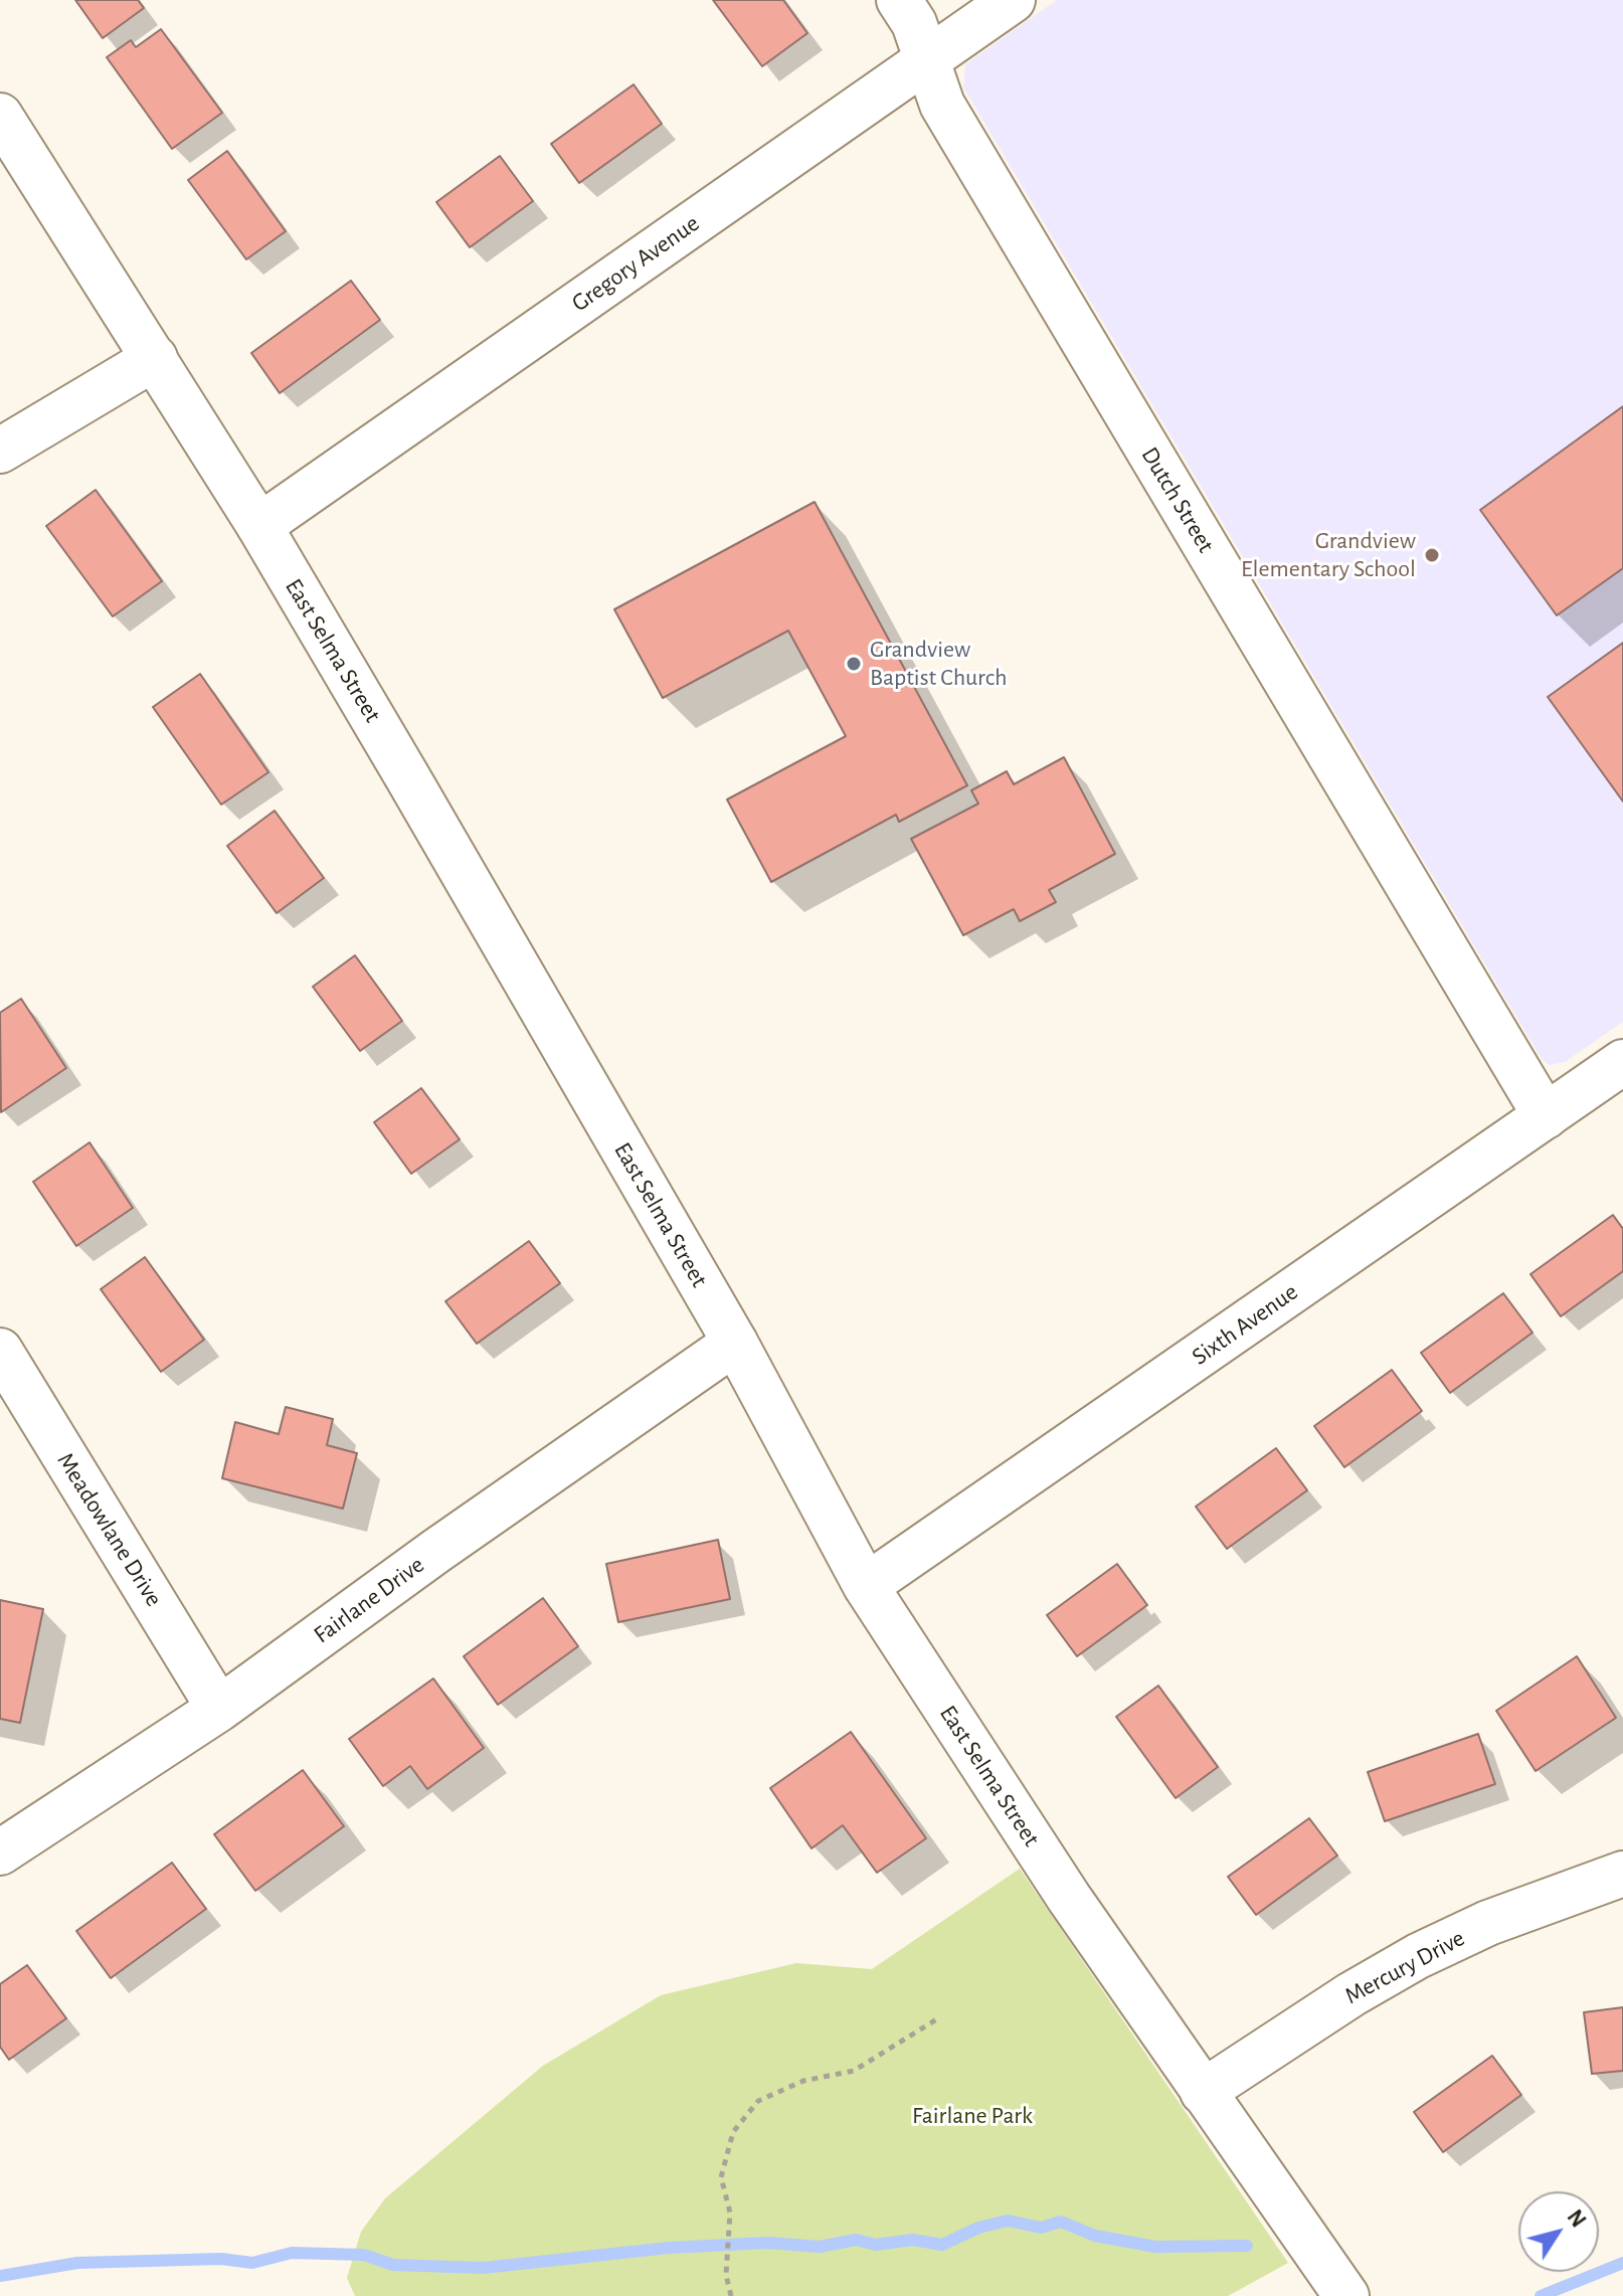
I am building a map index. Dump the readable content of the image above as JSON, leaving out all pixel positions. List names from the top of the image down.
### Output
{
  "streets": {
    "street": [
      "Gregory Avenue",
      "Dutch Street",
      "East Selma Street",
      "Sixth Avenue",
      "Meadowlane Drive",
      "Fairlane Drive",
      "Mercury Drive"
    ]
  },
  "crossings": [
    ["Gregory Avenue", "Dutch Street"],
    ["Gregory Avenue", "East Selma Street"],
    ["Dutch Street", "Sixth Avenue"],
    ["East Selma Street", "Sixth Avenue"],
    ["East Selma Street", "Fairlane Drive"],
    ["East Selma Street", "Mercury Drive"],
    ["Meadowlane Drive", "Fairlane Drive"]
  ],
  "parks": ["Fairlane Park"],
  "places": ["Grandview Elementary School", "Grandview Baptist Church"],
  "north": "top right"
}
